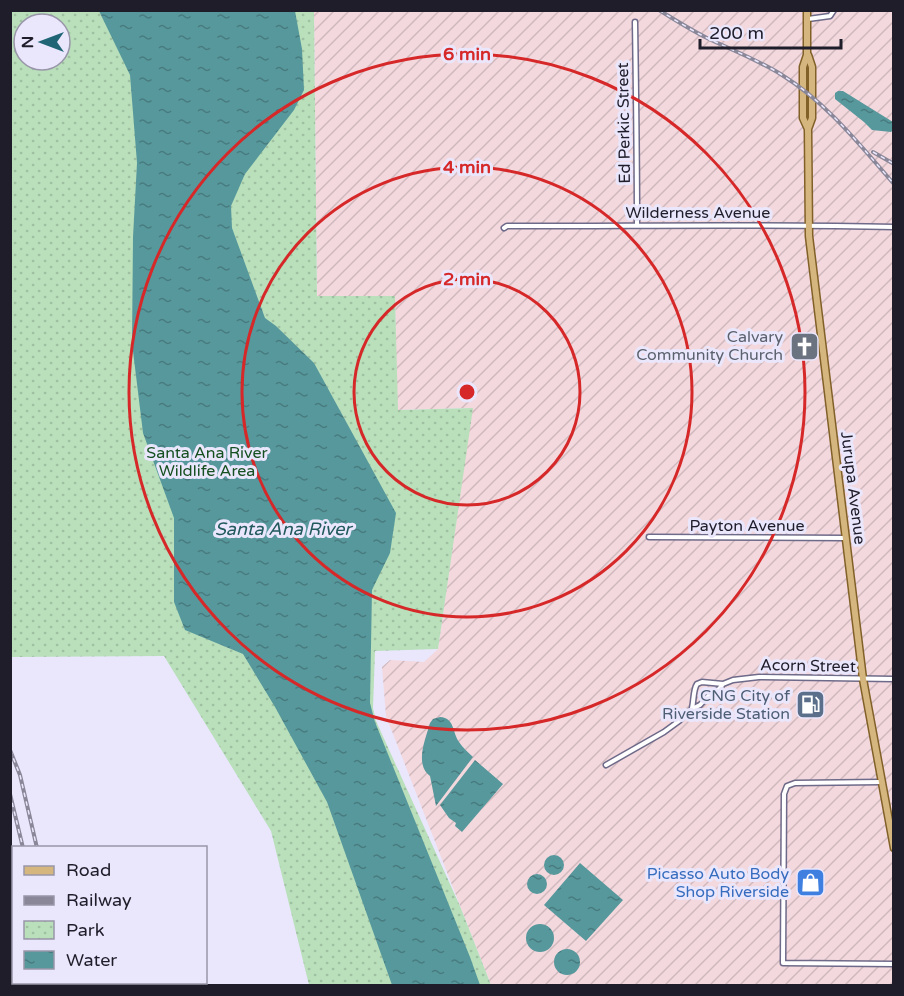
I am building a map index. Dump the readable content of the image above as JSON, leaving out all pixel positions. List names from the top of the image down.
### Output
{
  "streets": {
    "main road": ["Jurupa Avenue"],
    "street": [
      "Ed Perkic Street",
      "Wilderness Avenue",
      "Payton Avenue",
      "Acorn Street"
    ]
  },
  "crossings": [
    ["Ed Perkic Street", "Wilderness Avenue"],
    ["Wilderness Avenue", "Jurupa Avenue"],
    ["Jurupa Avenue", "Payton Avenue"],
    ["Jurupa Avenue", "Acorn Street"]
  ],
  "water": ["Santa Ana River"],
  "parks": ["Santa Ana River Wildlife Area"],
  "places": {
    "church": ["Calvary Community Church"],
    "fuel station": ["CNG City of Riverside Station"],
    "shop": ["Picasso Auto Body Shop Riverside"]
  },
  "legend": [
    "Road",
    "Railway",
    "Park",
    "Water"
  ],
  "scale_bar": "200 m",
  "north": "left",
  "rings": ["6 min", "4 min", "2 min"]
}
